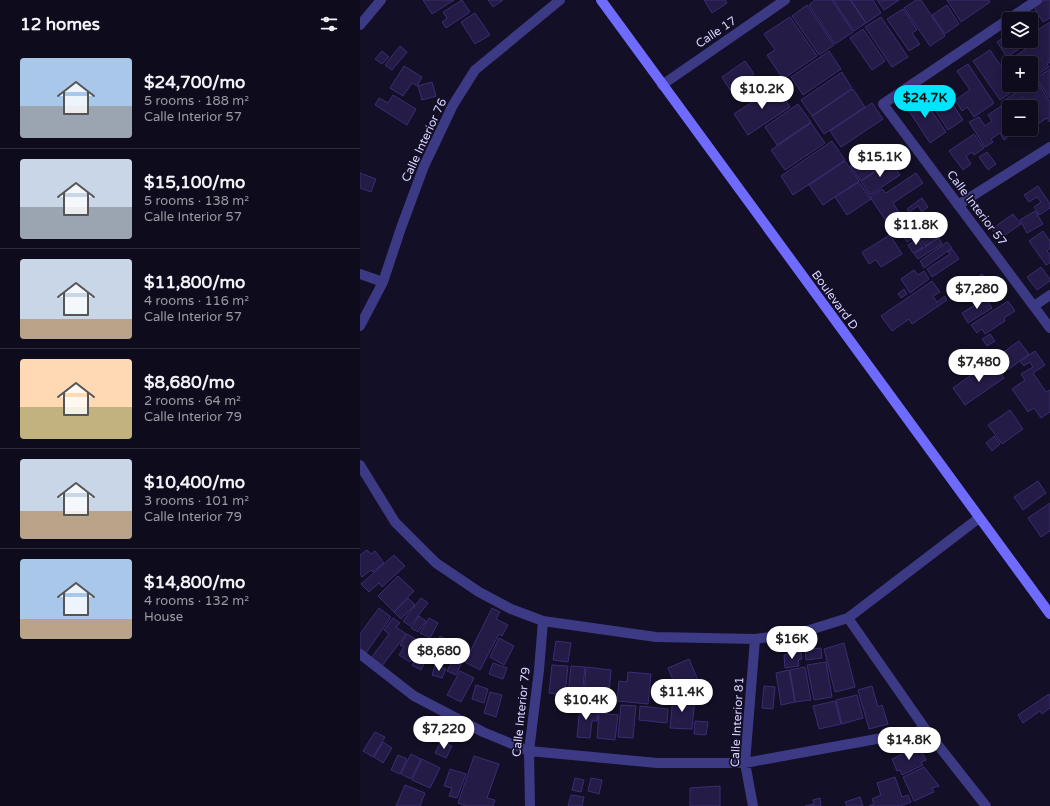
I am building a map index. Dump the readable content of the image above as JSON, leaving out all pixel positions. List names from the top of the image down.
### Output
{
  "streets": {
    "street": [
      "Calle 17",
      "Calle Interior 76",
      "Calle Interior 57",
      "Boulevard D",
      "Calle Interior 79",
      "Calle Interior 81"
    ]
  },
  "crossings": [
    ["Calle 17", "Boulevard D"]
  ],
  "page": {
    "heading": "12 homes",
    "map_buttons": ["+", "−"],
    "list": [
      {
        "name": "$24,700/mo",
        "note": "5 rooms · 188 m² · Calle Interior 57"
      },
      {
        "name": "$15,100/mo",
        "note": "5 rooms · 138 m² · Calle Interior 57"
      },
      {
        "name": "$11,800/mo",
        "note": "4 rooms · 116 m² · Calle Interior 57"
      },
      {
        "name": "$8,680/mo",
        "note": "2 rooms · 64 m² · Calle Interior 79"
      },
      {
        "name": "$10,400/mo",
        "note": "3 rooms · 101 m² · Calle Interior 79"
      },
      {
        "name": "$14,800/mo",
        "note": "4 rooms · 132 m² · House"
      }
    ],
    "price": [
      "$10.2K",
      "$24.7K",
      "$15.1K",
      "$11.8K",
      "$7,280",
      "$7,480",
      "$16K",
      "$8,680",
      "$11.4K",
      "$10.4K",
      "$7,220",
      "$14.8K"
    ]
  }
}
